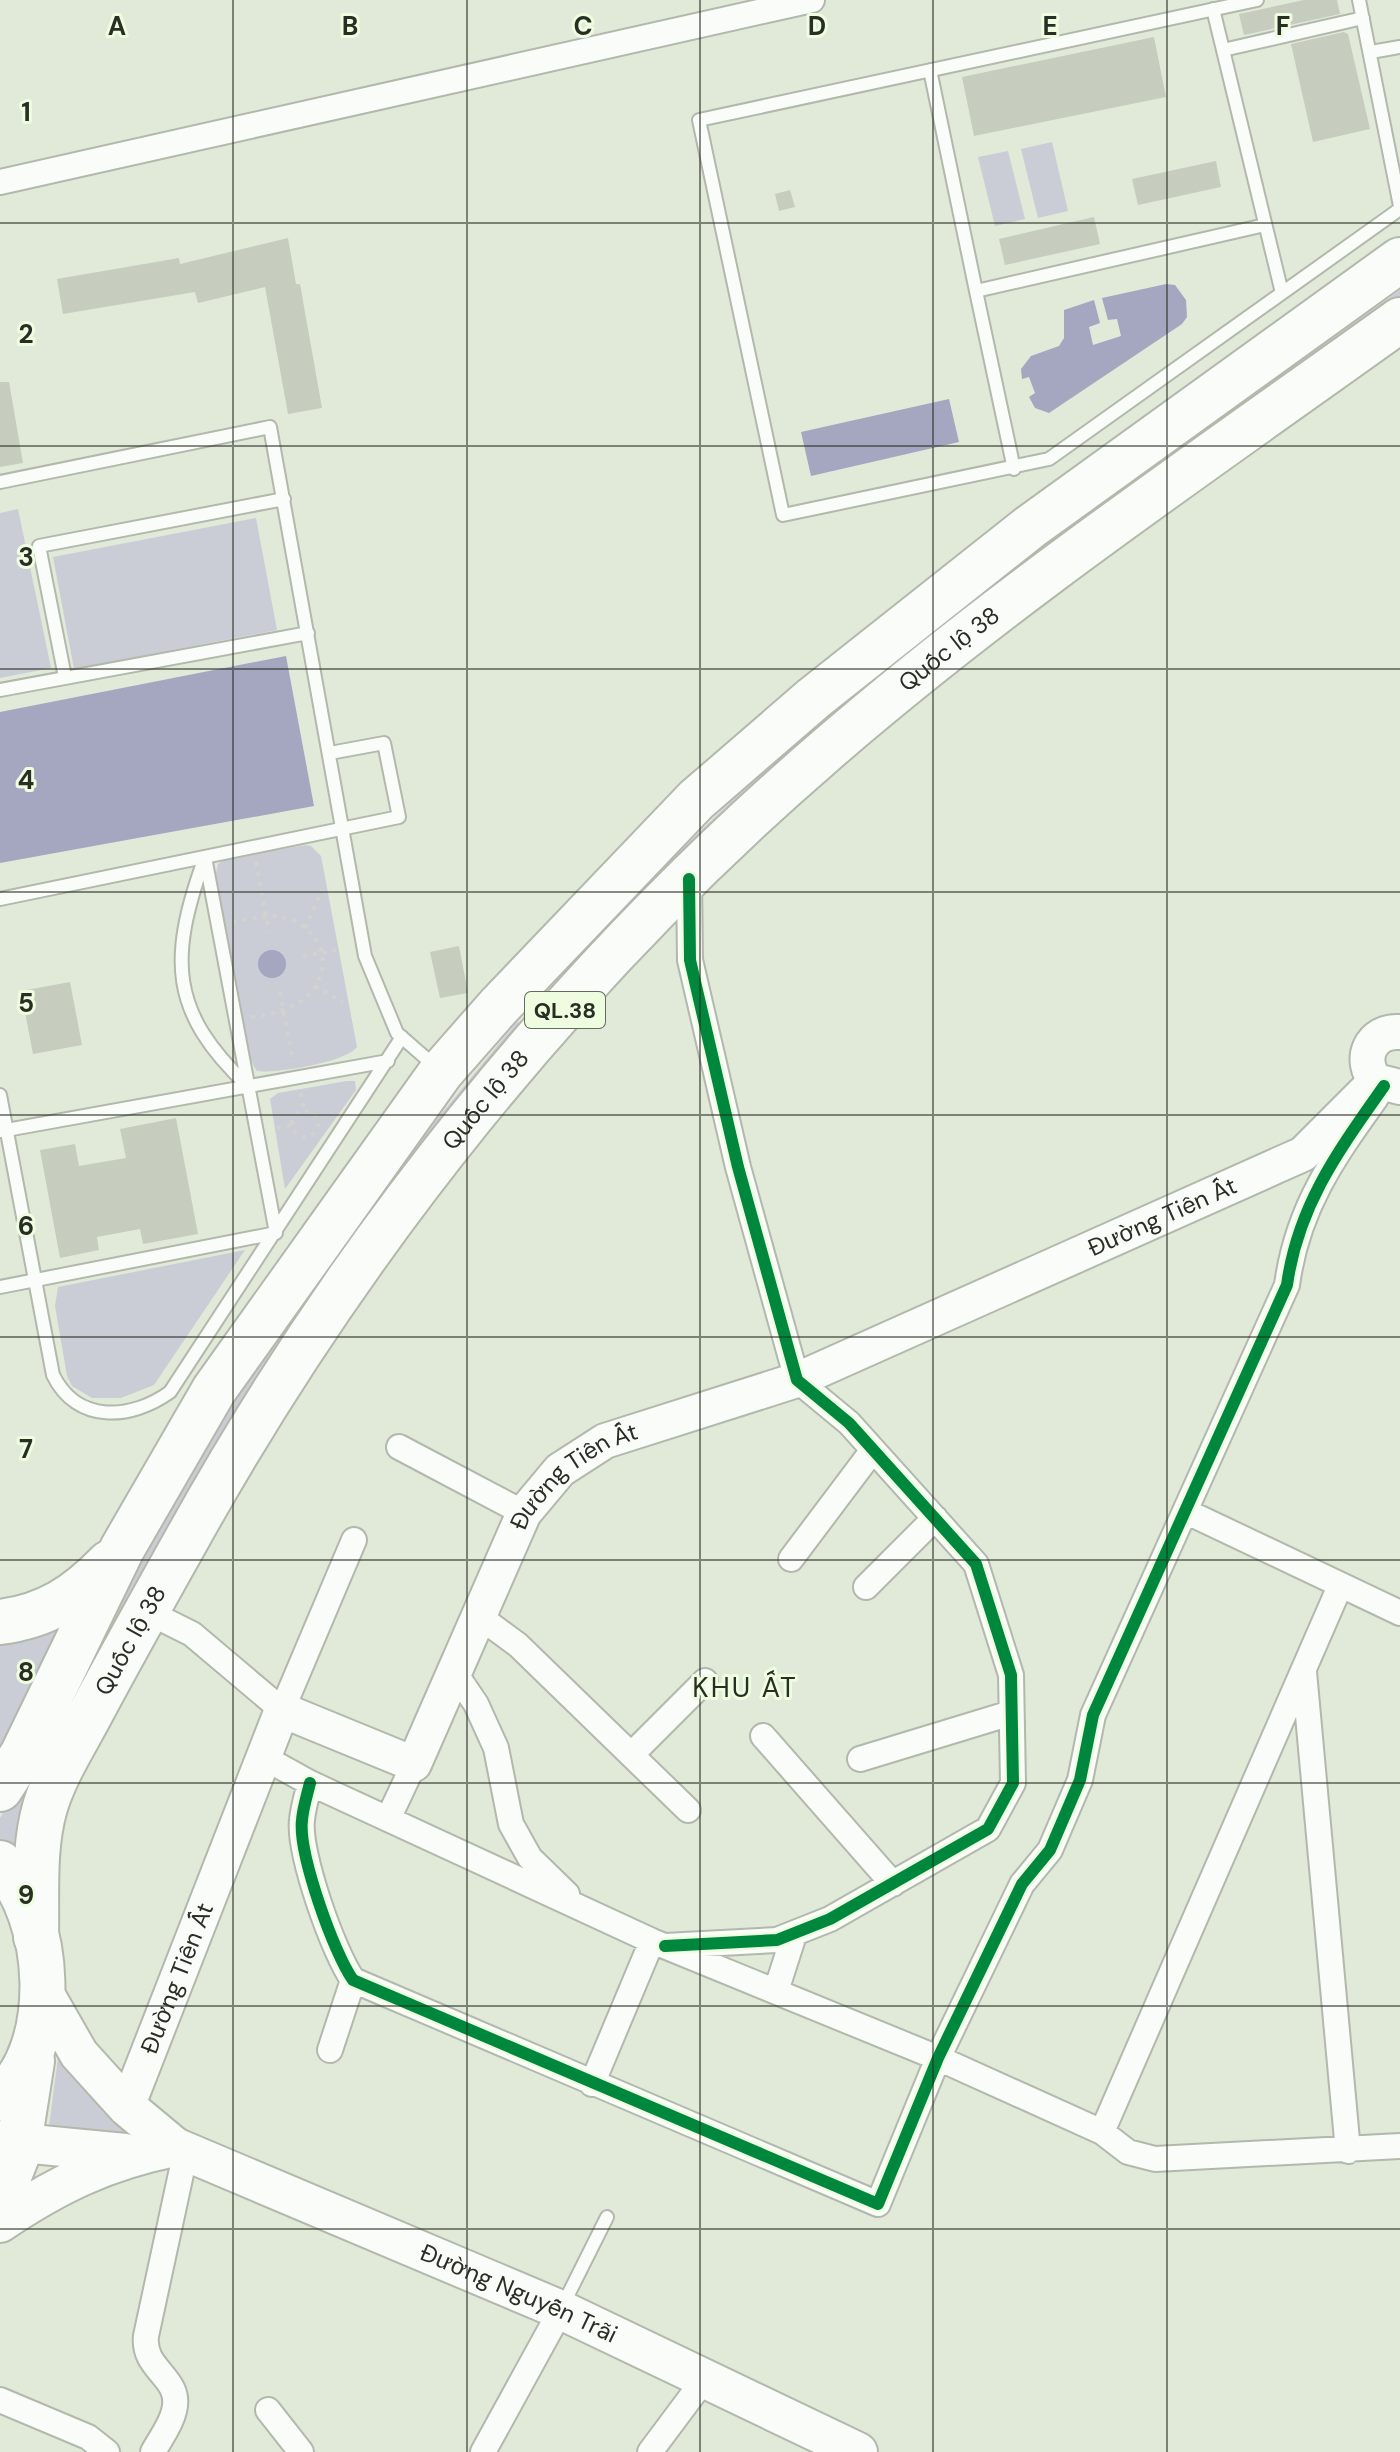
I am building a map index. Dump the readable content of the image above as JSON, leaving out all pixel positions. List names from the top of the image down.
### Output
{
  "streets": {
    "highway": ["Quốc lộ 38", "QL.38"],
    "main road": ["Đường Nguyễn Trãi"],
    "street": ["Đường Tiên Ất"]
  },
  "crossings": [
    ["Đường Tiên Ất", "Đường Nguyễn Trãi"]
  ],
  "districts": ["KHU ẤT"],
  "grid": {
    "columns": [
      "A",
      "B",
      "C",
      "D",
      "E",
      "F"
    ],
    "rows": [
      "1",
      "2",
      "3",
      "4",
      "5",
      "6",
      "7",
      "8",
      "9"
    ]
  }
}
